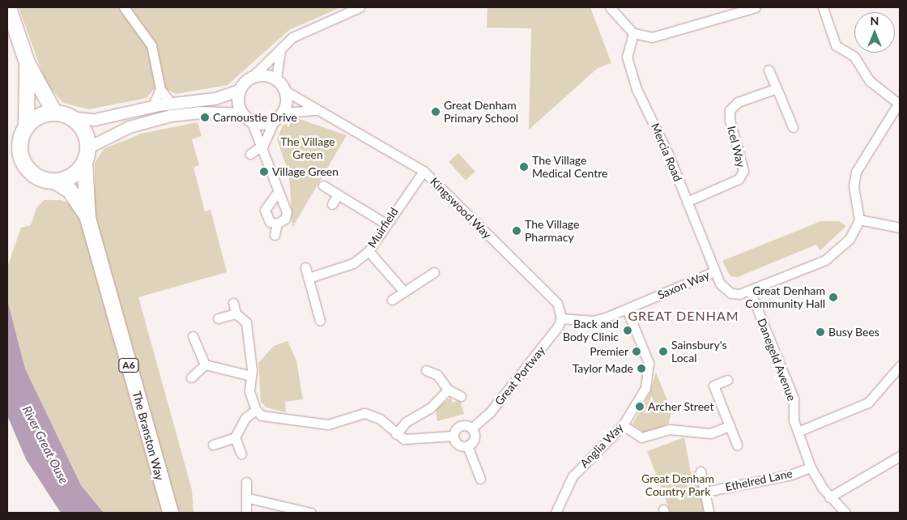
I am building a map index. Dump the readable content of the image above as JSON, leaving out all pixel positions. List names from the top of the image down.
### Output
{
  "streets": {
    "highway": ["A6", "The Branston Way"],
    "street": [
      "Icel Way",
      "Mercia Road",
      "Kingswood Way",
      "Muirfield",
      "Saxon Way",
      "Danegeld Avenue",
      "Great Portway",
      "Anglia Way",
      "Ethelred Lane"
    ]
  },
  "crossings": [
    ["Icel Way", "Mercia Road"],
    ["Mercia Road", "Saxon Way"],
    ["Kingswood Way", "Muirfield"],
    ["Kingswood Way", "Saxon Way"],
    ["Kingswood Way", "Great Portway"],
    ["Saxon Way", "Danegeld Avenue"],
    ["Saxon Way", "Great Portway"],
    ["Saxon Way", "Anglia Way"],
    ["Danegeld Avenue", "Ethelred Lane"]
  ],
  "districts": ["GREAT DENHAM"],
  "water": ["River Great Ouse"],
  "parks": ["The Village Green", "Great Denham Country Park"],
  "places": [
    "Great Denham Primary School",
    "Carnoustie Drive",
    "The Village Medical Centre",
    "Village Green",
    "The Village Pharmacy",
    "Great Denham Community Hall",
    "Back and Body Clinic",
    "Busy Bees",
    "Premier",
    "Sainsbury's Local",
    "Taylor Made",
    "Archer Street"
  ],
  "north": "top"
}
